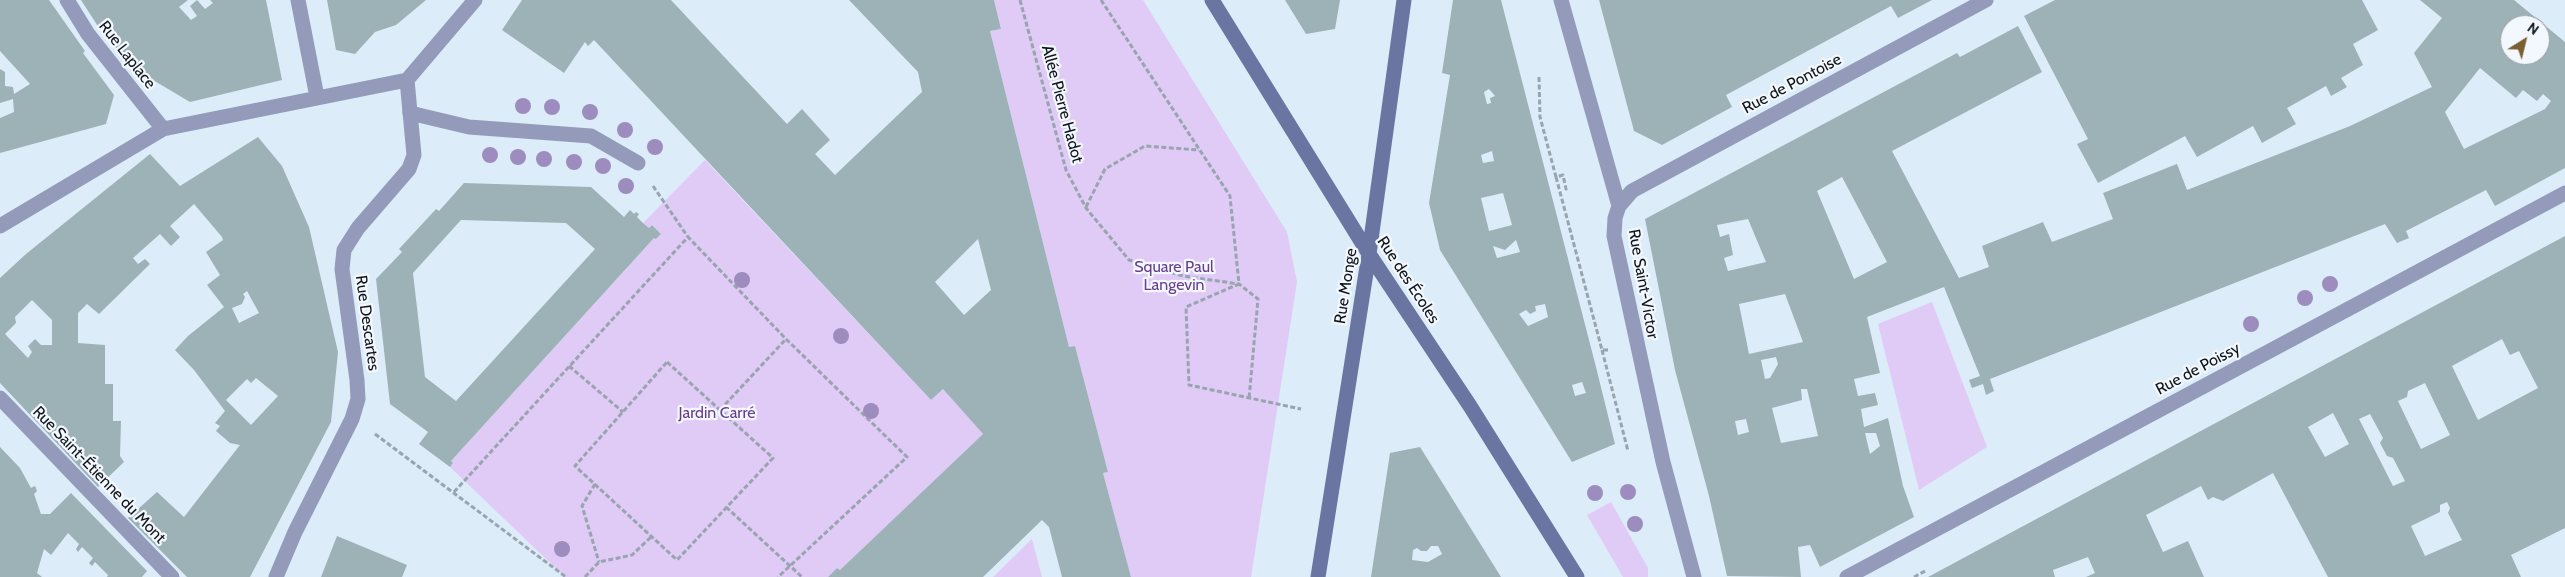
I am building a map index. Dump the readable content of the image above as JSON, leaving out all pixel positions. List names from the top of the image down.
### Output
{
  "streets": {
    "street": [
      "Rue Laplace",
      "Rue de Pontoise",
      "Rue des Écoles",
      "Rue Saint-Victor",
      "Rue Monge",
      "Rue Descartes",
      "Rue de Poissy",
      "Rue Saint-Étienne du Mont"
    ],
    "path": ["Allée Pierre Hadot"]
  },
  "crossings": [
    ["Rue de Pontoise", "Rue Saint-Victor"],
    ["Rue des Écoles", "Rue Monge"]
  ],
  "parks": ["Square Paul Langevin", "Jardin Carré"],
  "north": "top right"
}
